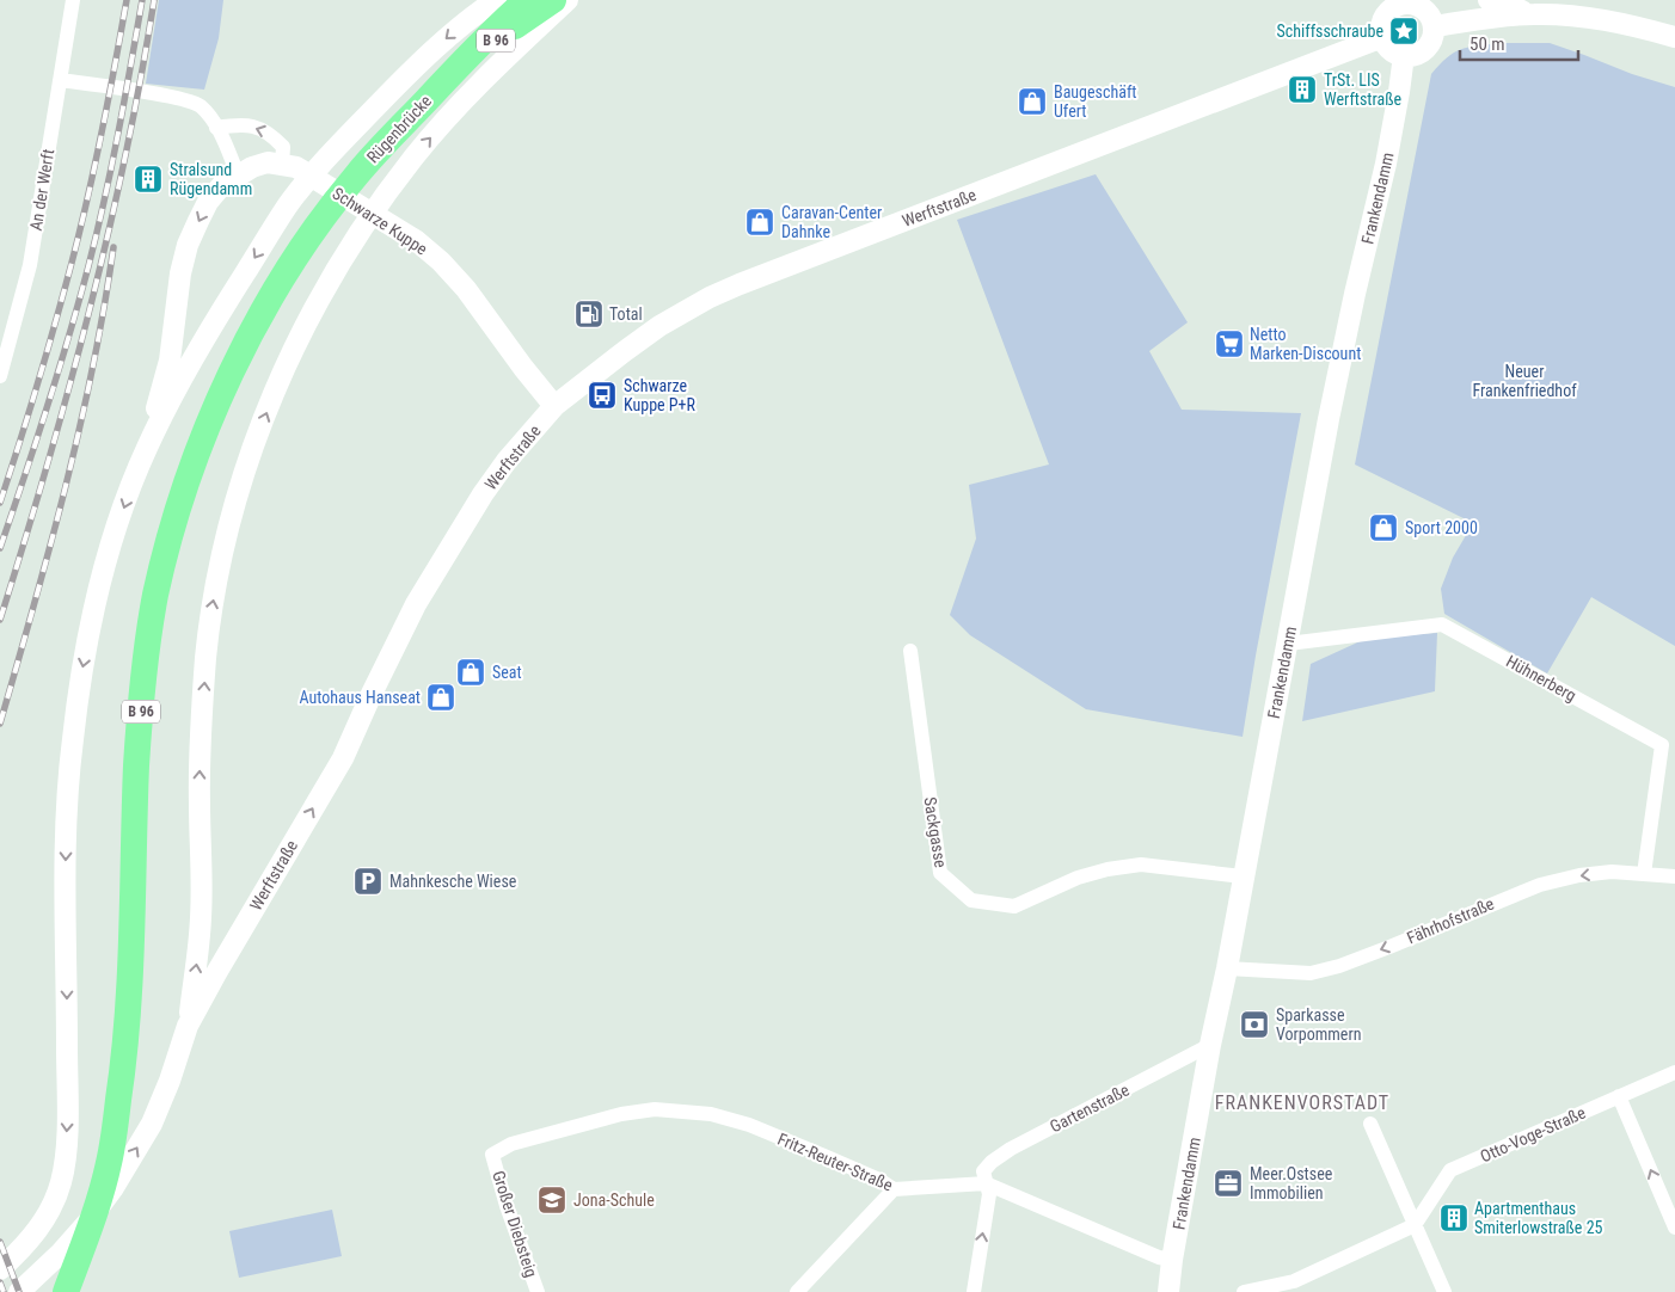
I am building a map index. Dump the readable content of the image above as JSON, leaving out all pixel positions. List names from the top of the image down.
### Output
{
  "streets": {
    "highway": ["B 96", "Rügenbrücke"],
    "street": [
      "An der Werft",
      "Frankendamm",
      "Werftstraße",
      "Schwarze Kuppe",
      "Hühnerberg",
      "Sackgasse",
      "Fährhofstraße",
      "Gartenstraße",
      "Otto-Voge-Straße",
      "Fritz-Reuter-Straße",
      "Großer Diebsteig"
    ]
  },
  "crossings": [
    ["B 96", "Rügenbrücke"],
    ["Frankendamm", "Werftstraße"],
    ["Frankendamm", "Hühnerberg"],
    ["Frankendamm", "Sackgasse"],
    ["Frankendamm", "Fährhofstraße"],
    ["Frankendamm", "Gartenstraße"],
    ["Frankendamm", "Fritz-Reuter-Straße"],
    ["Werftstraße", "Schwarze Kuppe"],
    ["Hühnerberg", "Fährhofstraße"],
    ["Gartenstraße", "Fritz-Reuter-Straße"],
    ["Fritz-Reuter-Straße", "Großer Diebsteig"]
  ],
  "one_way": ["Fährhofstraße"],
  "districts": ["FRANKENVORSTADT"],
  "parks": ["Neuer Frankenfriedhof"],
  "places": {
    "place": ["Schiffsschraube"],
    "building": ["TrSt. LIS Werftstraße", "Stralsund Rügendamm", "Apartmenthaus Smiterlowstraße 25"],
    "shop": [
      "Baugeschäft Ufert",
      "Caravan-Center Dahnke",
      "Sport 2000",
      "Seat",
      "Autohaus Hanseat"
    ],
    "fuel station": ["Total"],
    "supermarket": ["Netto Marken-Discount"],
    "bus stop": ["Schwarze Kuppe P+R"],
    "parking": ["Mahnkesche Wiese"],
    "bank": ["Sparkasse Vorpommern"],
    "office": ["Meer.Ostsee Immobilien"],
    "school or university": ["Jona-Schule"]
  },
  "scale_bar": "50 m"
}
